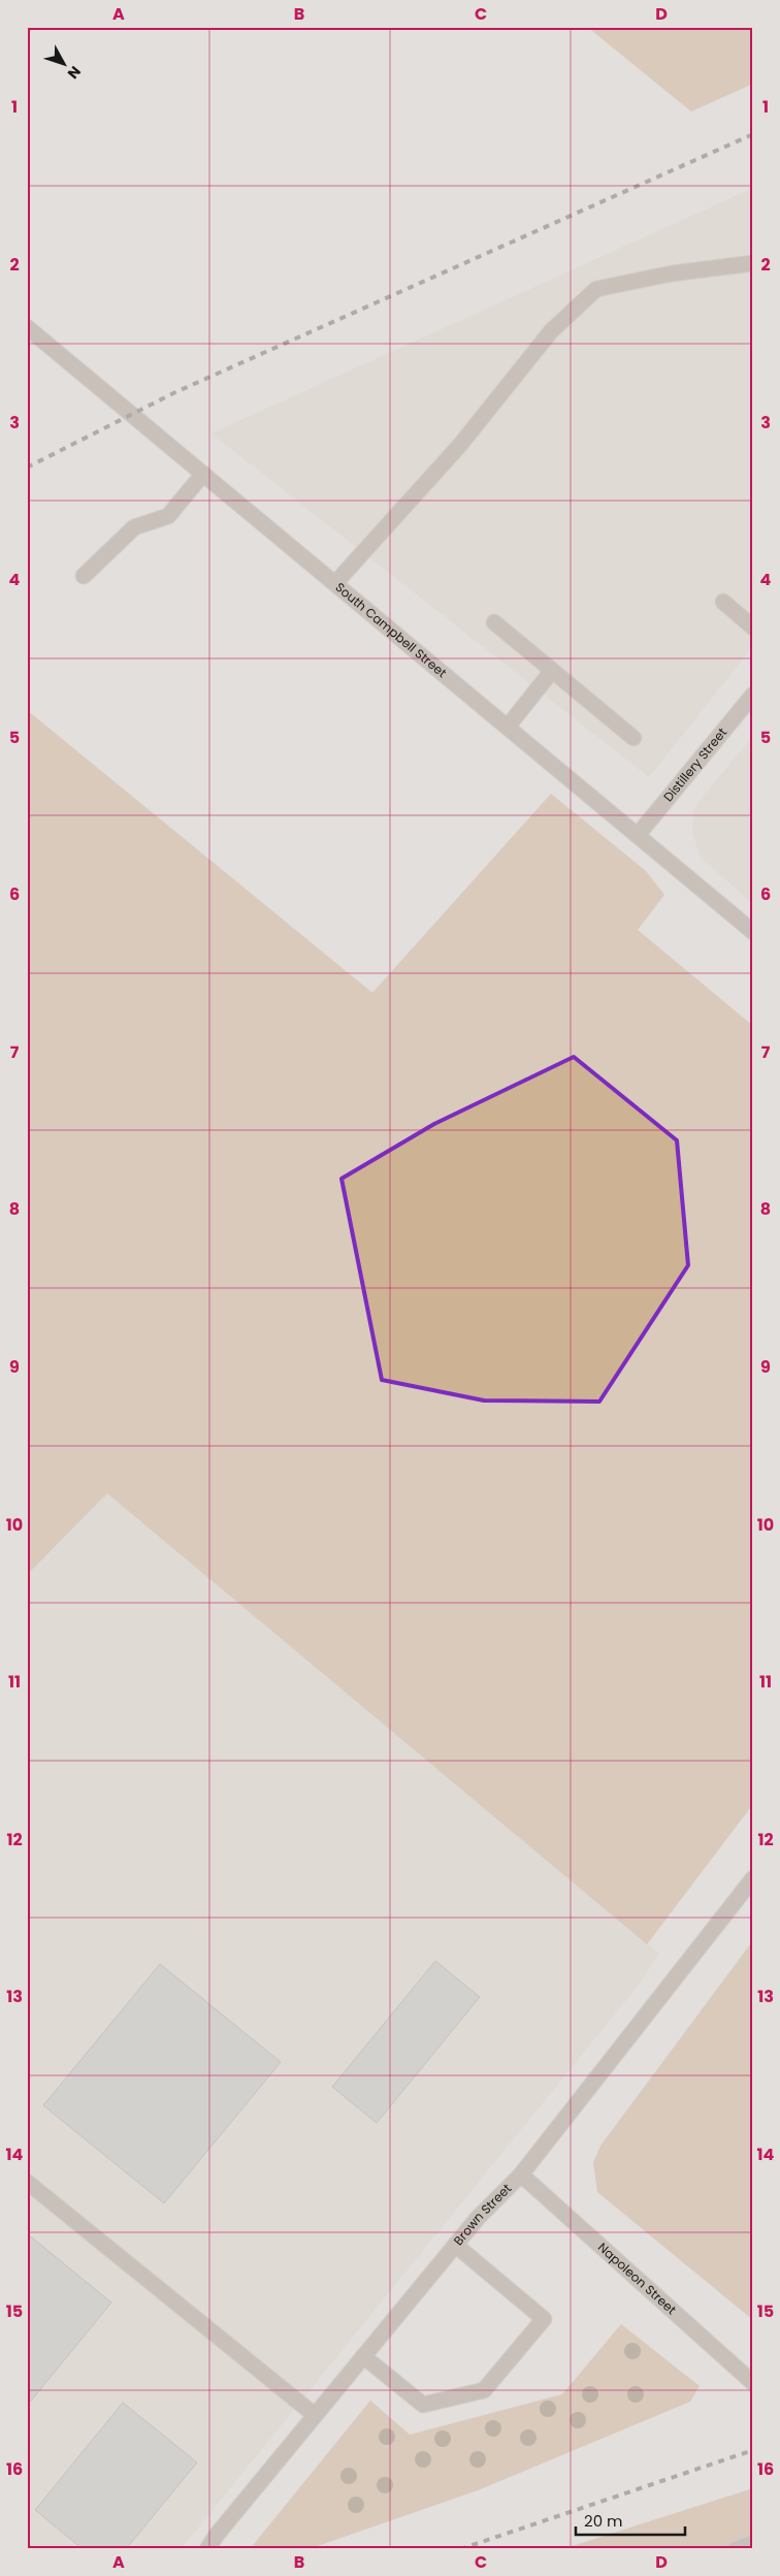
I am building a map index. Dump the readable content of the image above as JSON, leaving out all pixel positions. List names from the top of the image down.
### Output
{
  "streets": {
    "street": [
      "South Campbell Street",
      "Distillery Street",
      "Brown Street",
      "Napoleon Street"
    ]
  },
  "crossings": [
    ["South Campbell Street", "Distillery Street"],
    ["Brown Street", "Napoleon Street"]
  ],
  "scale_bar": "20 m",
  "north": "bottom right",
  "grid": {
    "columns": [
      "A",
      "B",
      "C",
      "D"
    ],
    "rows": [
      "1",
      "2",
      "3",
      "4",
      "5",
      "6",
      "7",
      "8",
      "9",
      "10",
      "11",
      "12",
      "13",
      "14",
      "15",
      "16"
    ]
  }
}
